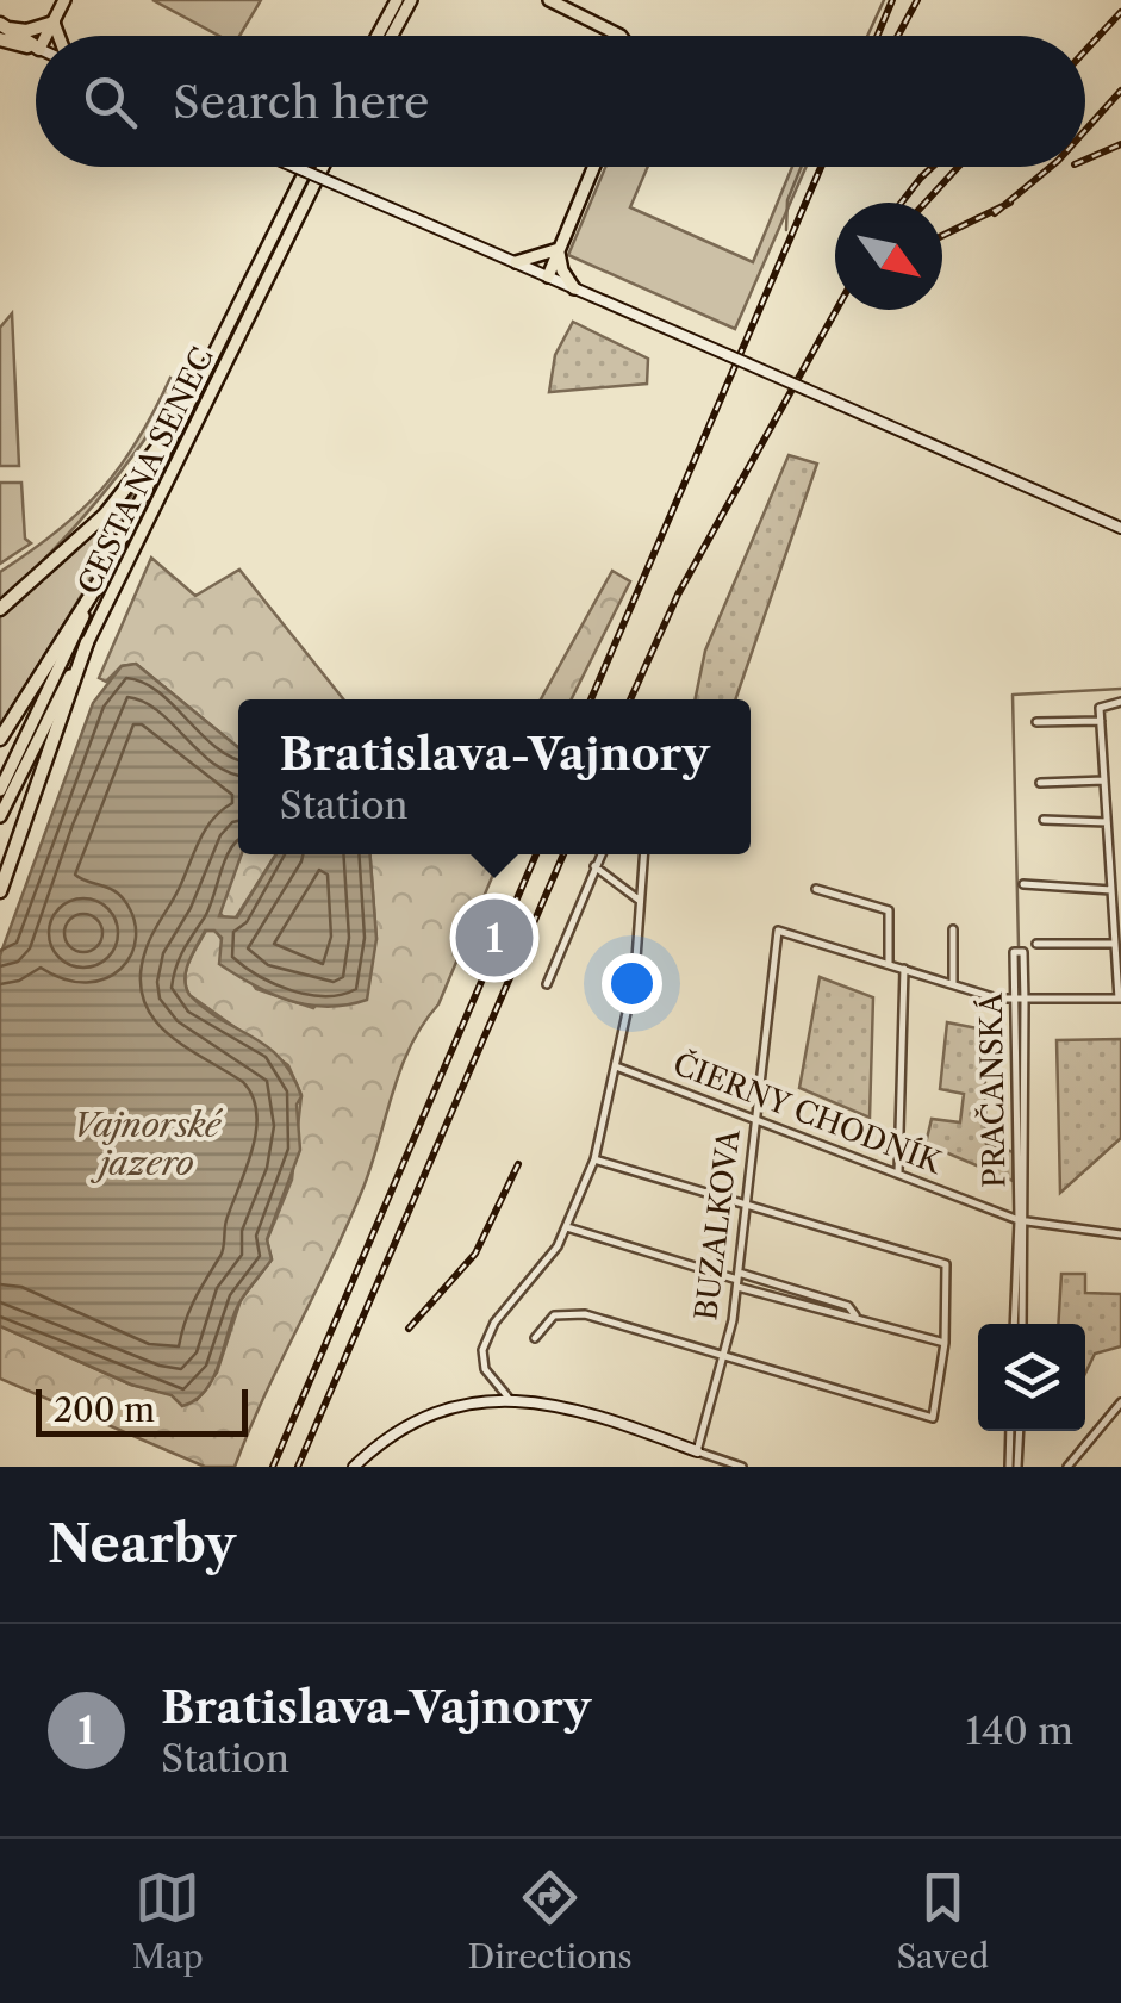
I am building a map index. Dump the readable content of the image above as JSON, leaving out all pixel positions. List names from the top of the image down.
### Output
{
  "streets": {
    "main road": ["CESTA NA SENEC"],
    "street": ["PRAČANSKÁ", "ČIERNY CHODNÍK", "BUZALKOVA"]
  },
  "crossings": [
    ["PRAČANSKÁ", "ČIERNY CHODNÍK"],
    ["ČIERNY CHODNÍK", "BUZALKOVA"]
  ],
  "water": ["Vajnorské jazero"],
  "scale_bar": "200 m",
  "north": "bottom right",
  "page": {
    "search": "Search here",
    "popup": ["Bratislava-Vajnory", "Station"],
    "pins": "1",
    "scale": "200 m",
    "heading": "Nearby",
    "list": [
      {
        "mark": "1",
        "name": "Bratislava-Vajnory",
        "note": "Station",
        "value": "140 m"
      }
    ],
    "nav": ["Map", "Directions", "Saved"]
  }
}
